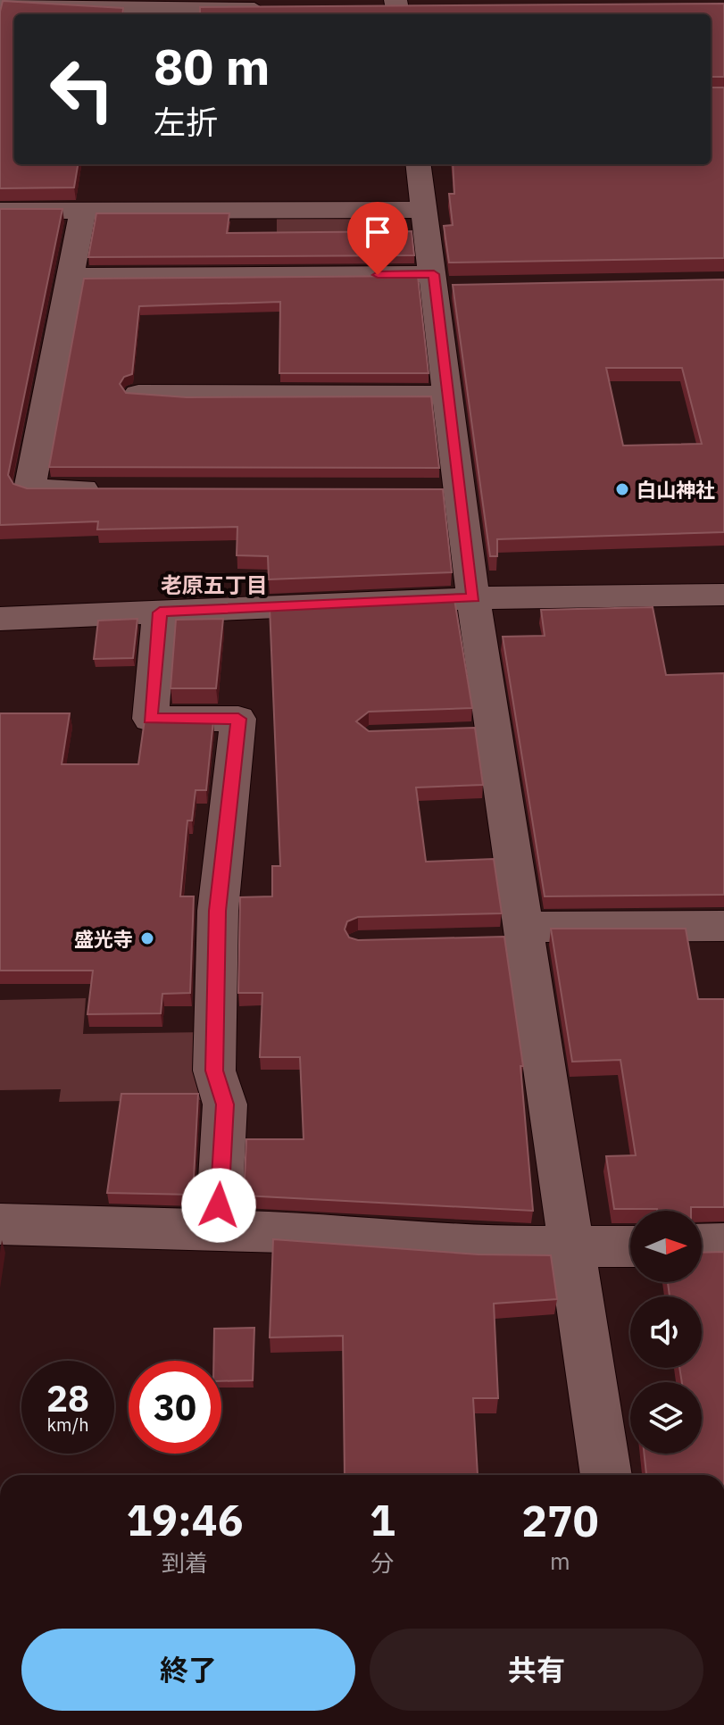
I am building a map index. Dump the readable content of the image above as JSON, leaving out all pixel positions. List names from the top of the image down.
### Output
{
  "districts": ["老原五丁目"],
  "places": ["白山神社", "盛光寺"],
  "north": "right",
  "page": {
    "turn": ["80 m", "左折"],
    "speed": "28 km/h",
    "limit": "30",
    "eta": [
      "19:46",
      "到着",
      "1",
      "分",
      "270",
      "m"
    ],
    "buttons": ["終了", "共有"]
  }
}
